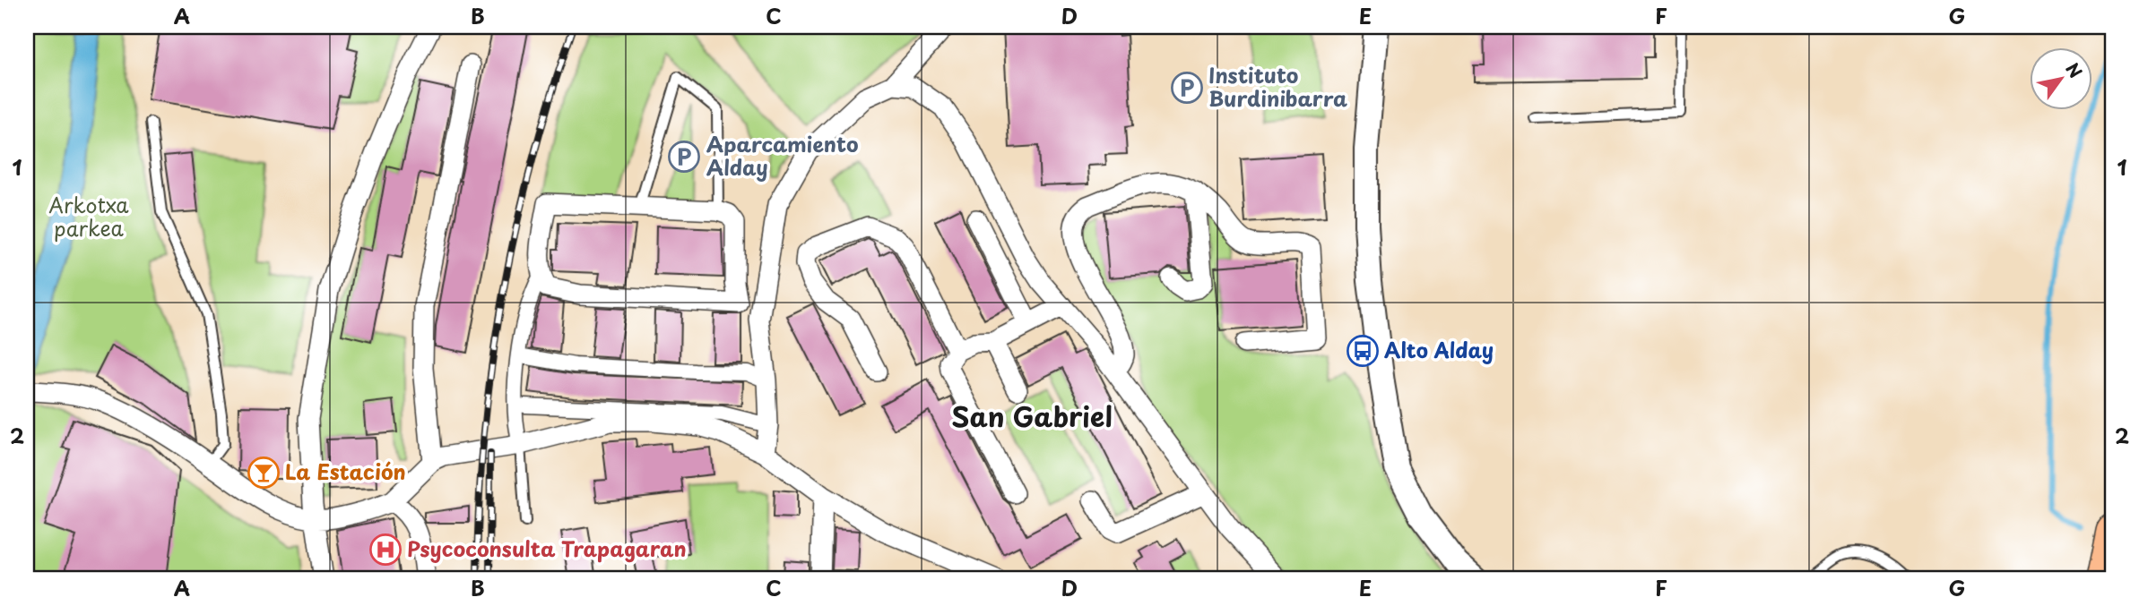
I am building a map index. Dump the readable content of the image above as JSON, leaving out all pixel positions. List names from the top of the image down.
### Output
{
  "districts": ["San Gabriel"],
  "parks": ["Arkotxa parkea"],
  "places": {
    "parking": ["Instituto Burdinibarra", "Aparcamiento Alday"],
    "bus stop": ["Alto Alday"],
    "bar": ["La Estación"],
    "hospital": ["Psycoconsulta Trapagaran"]
  },
  "north": "top right",
  "grid": {
    "columns": [
      "A",
      "B",
      "C",
      "D",
      "E",
      "F",
      "G"
    ],
    "rows": ["1", "2"]
  }
}
